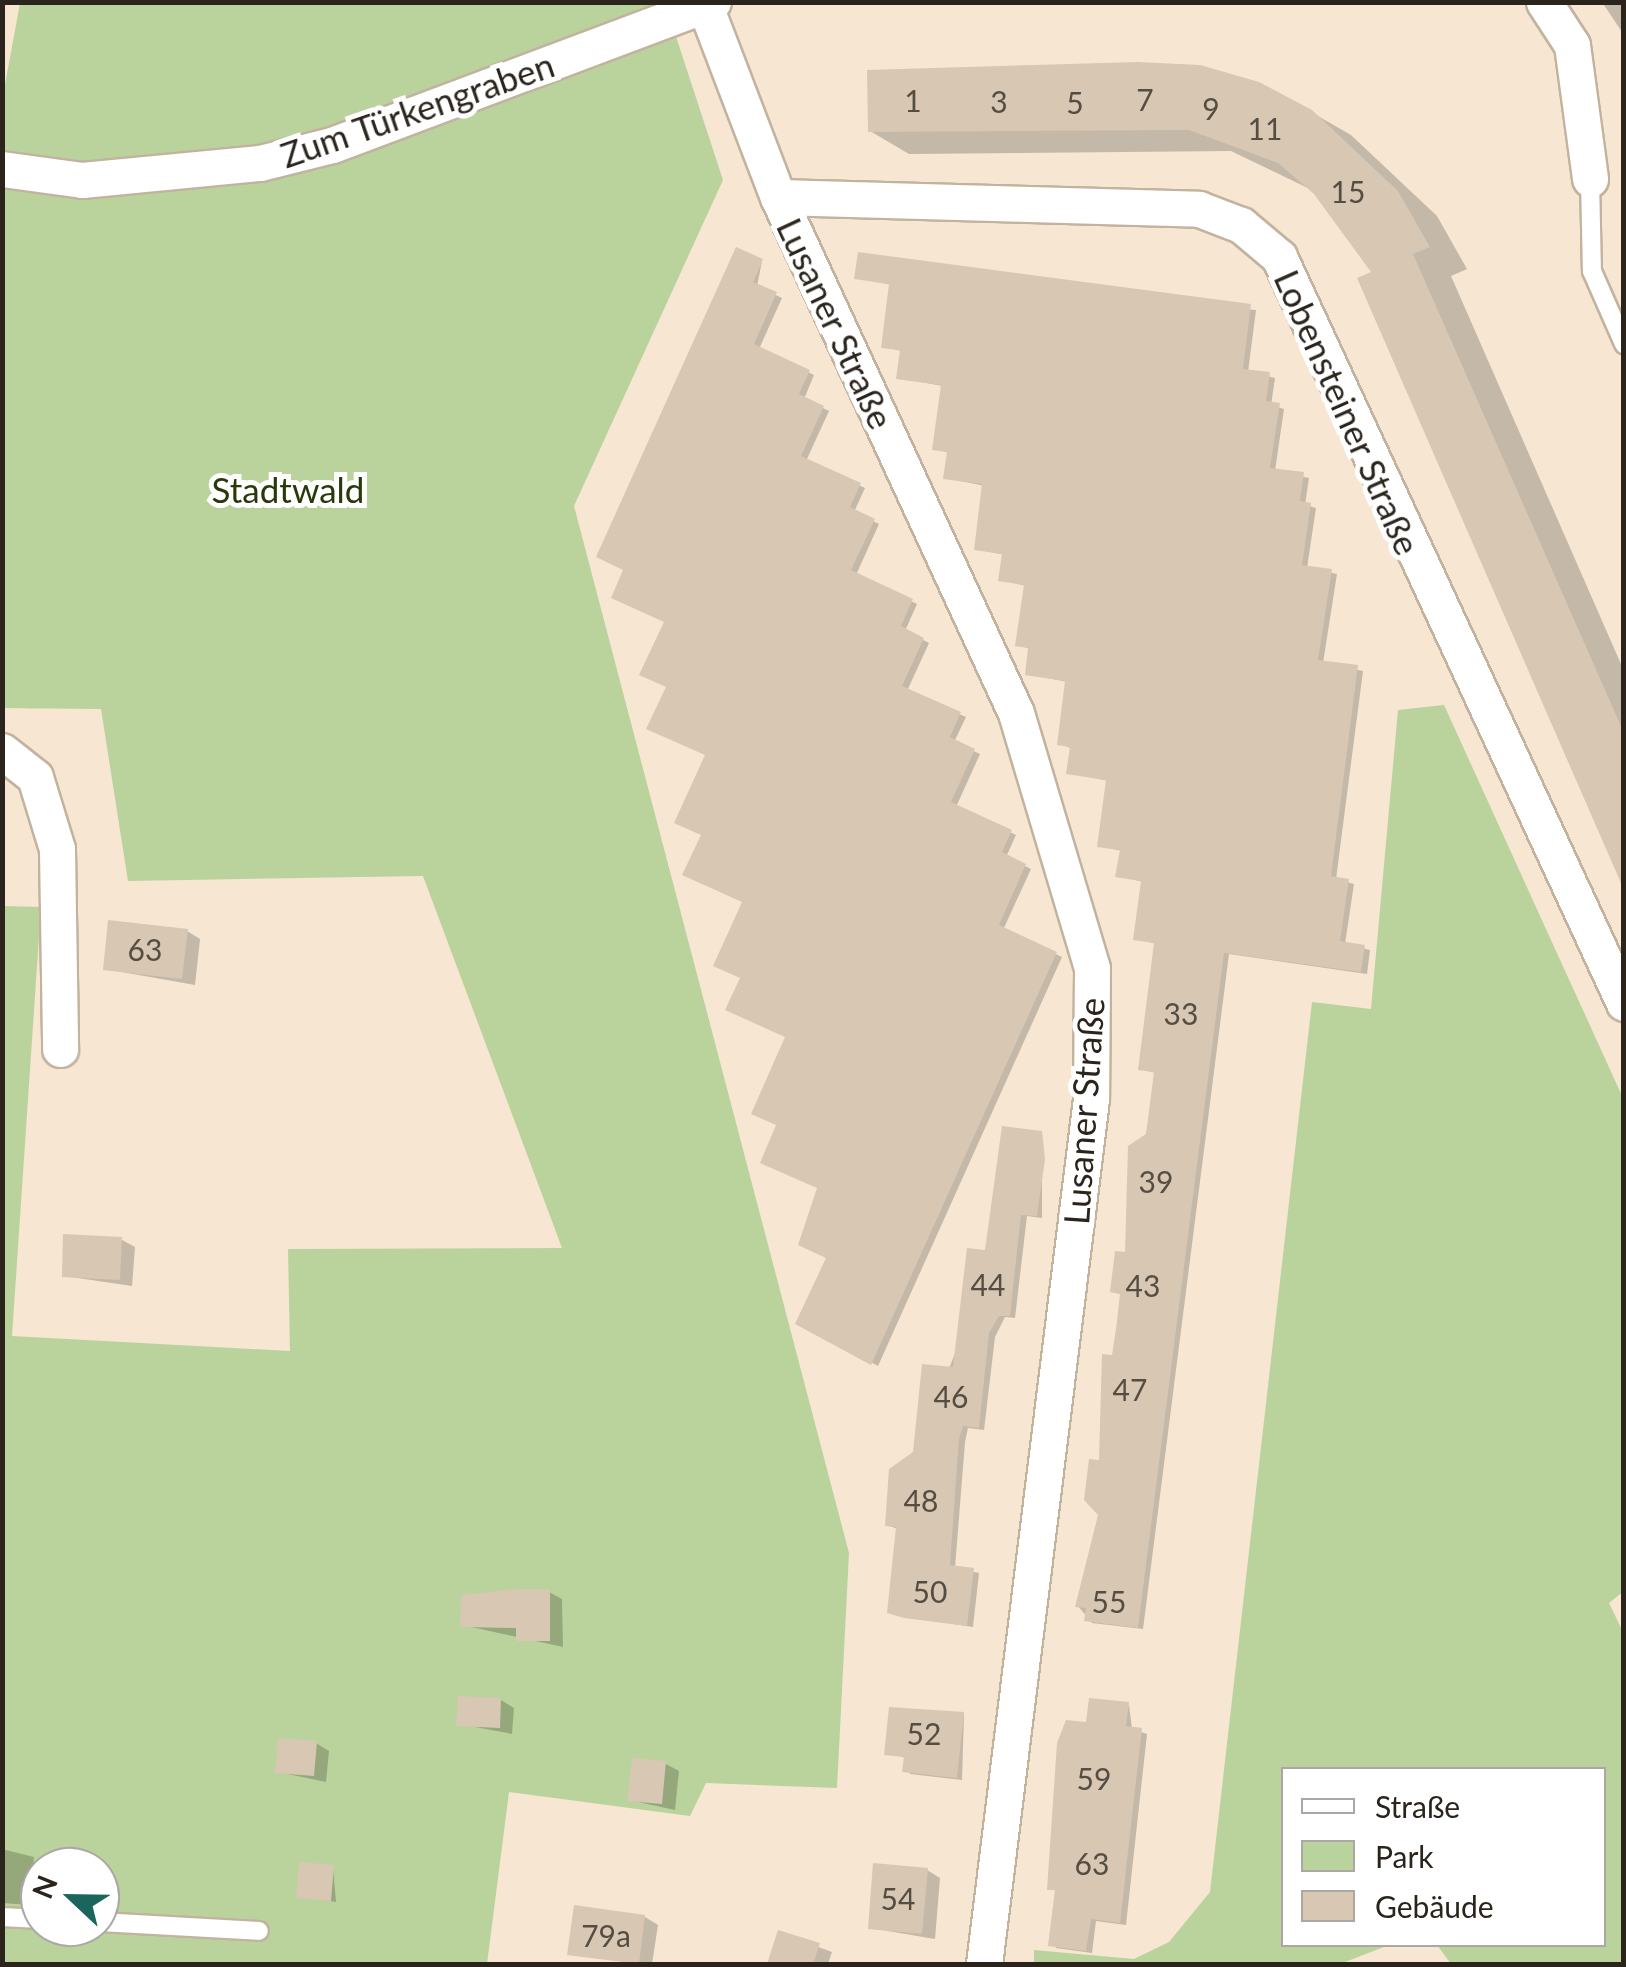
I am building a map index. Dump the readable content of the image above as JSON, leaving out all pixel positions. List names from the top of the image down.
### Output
{
  "streets": {
    "street": ["Zum Türkengraben", "Lusaner Straße", "Lobensteiner Straße"]
  },
  "crossings": [
    ["Lusaner Straße", "Lobensteiner Straße"]
  ],
  "parks": ["Stadtwald"],
  "house_numbers": [
    "7",
    "1",
    "3",
    "5",
    "9",
    "11",
    "15",
    "63",
    "33",
    "39",
    "44",
    "43",
    "47",
    "46",
    "48",
    "50",
    "55",
    "52",
    "59",
    "63",
    "54",
    "79a"
  ],
  "legend": ["Straße", "Park", "Gebäude"],
  "north": "left"
}
